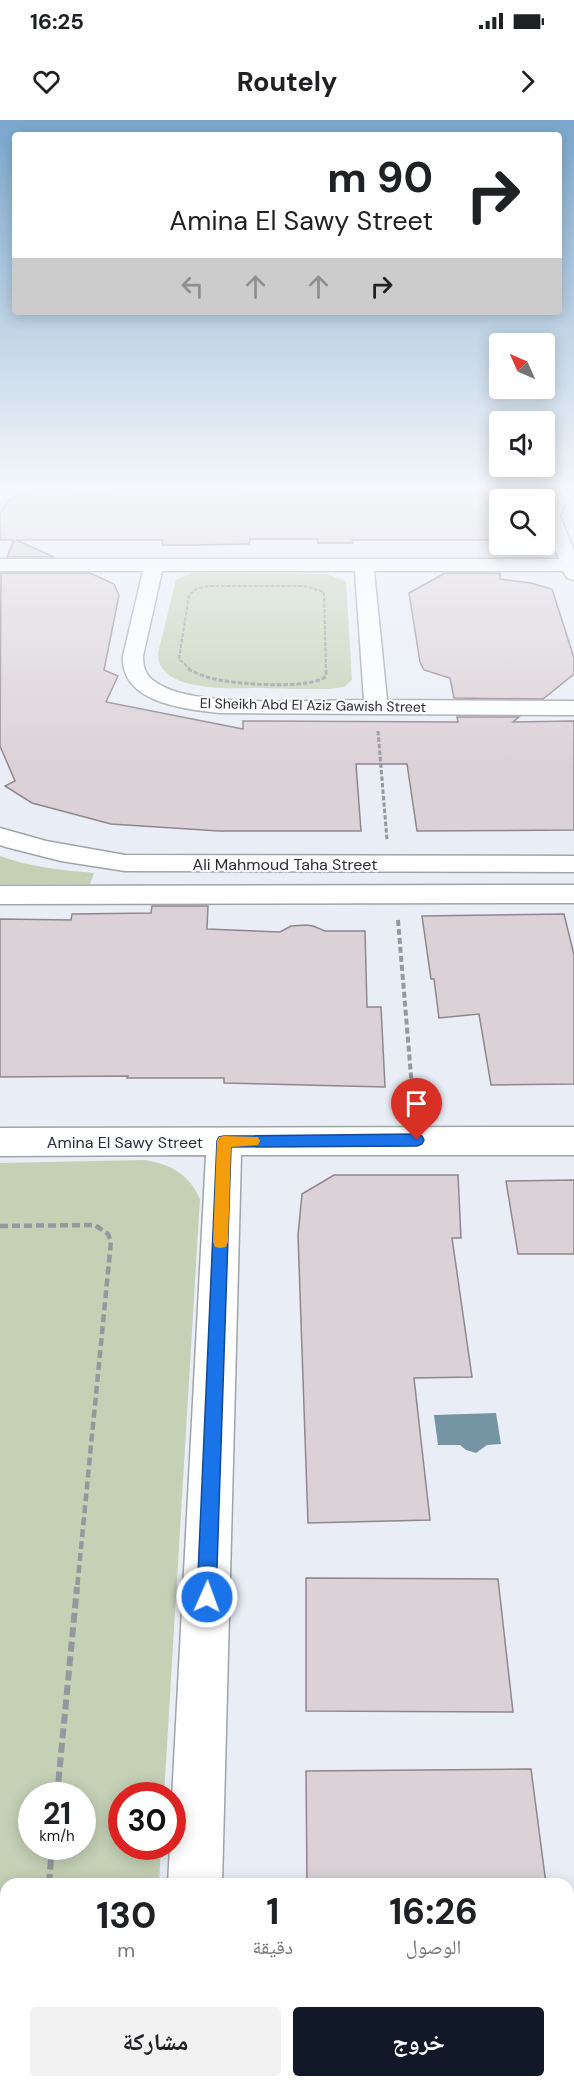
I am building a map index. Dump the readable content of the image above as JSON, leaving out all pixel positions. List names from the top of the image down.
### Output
{
  "streets": {
    "street": ["El Sheikh Abd El Aziz Gawish Street", "Ali Mahmoud Taha Street", "Amina El Sawy Street"]
  },
  "north": "top left",
  "page": {
    "status": "16:25",
    "header": "Routely",
    "turn": ["90 m", "Amina El Sawy Street"],
    "speed": "21 km/h",
    "limit": "30",
    "eta": [
      "16:26",
      "الوصول",
      "1",
      "دقيقة",
      "130",
      "m"
    ],
    "buttons": ["خروج", "مشاركة"]
  }
}
